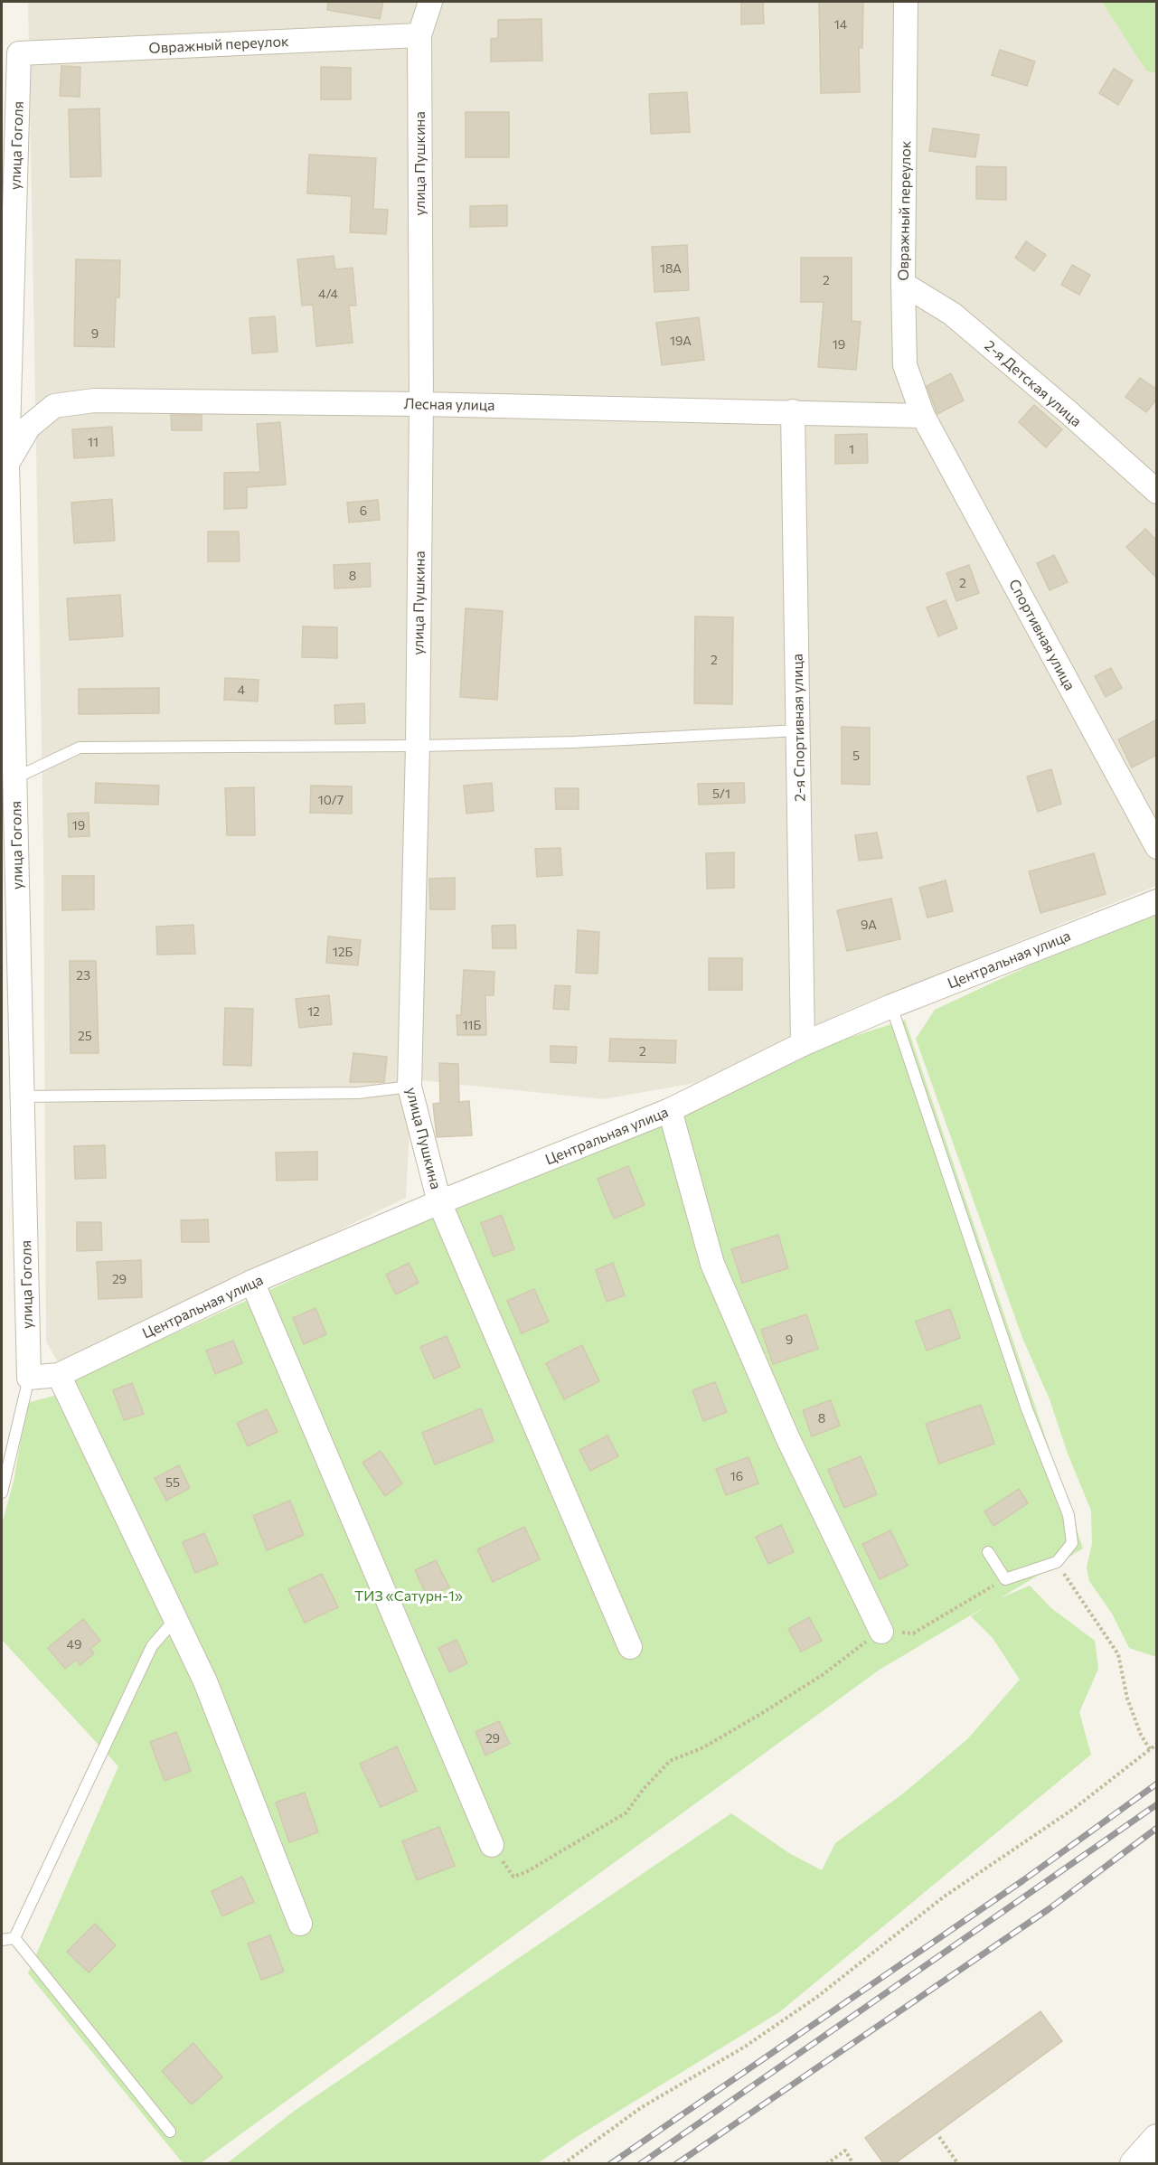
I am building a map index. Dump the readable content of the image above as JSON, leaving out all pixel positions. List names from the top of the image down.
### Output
{
  "streets": {
    "street": [
      "Овражный переулок",
      "улица Гоголя",
      "улица Пушкина",
      "2-я Детская улица",
      "Лесная улица",
      "Спортивная улица",
      "2-я Спортивная улица",
      "Центральная улица"
    ]
  },
  "crossings": [
    ["Овражный переулок", "улица Гоголя"],
    ["Овражный переулок", "улица Пушкина"],
    ["Овражный переулок", "2-я Детская улица"],
    ["Овражный переулок", "Лесная улица"],
    ["Овражный переулок", "Спортивная улица"],
    ["улица Гоголя", "Лесная улица"],
    ["улица Пушкина", "Лесная улица"],
    ["улица Пушкина", "Центральная улица"],
    ["Лесная улица", "Спортивная улица"],
    ["Лесная улица", "2-я Спортивная улица"],
    ["2-я Спортивная улица", "Центральная улица"]
  ],
  "parks": ["ТИЗ «Сатурн-1»"],
  "house_numbers": [
    "14",
    "18А",
    "2",
    "4/4",
    "9",
    "19А",
    "19",
    "11",
    "1",
    "6",
    "8",
    "2",
    "2",
    "4",
    "5",
    "5/1",
    "10/7",
    "19",
    "9А",
    "12Б",
    "23",
    "12",
    "11Б",
    "25",
    "2",
    "29",
    "9",
    "8",
    "16",
    "55",
    "49",
    "29"
  ]
}
